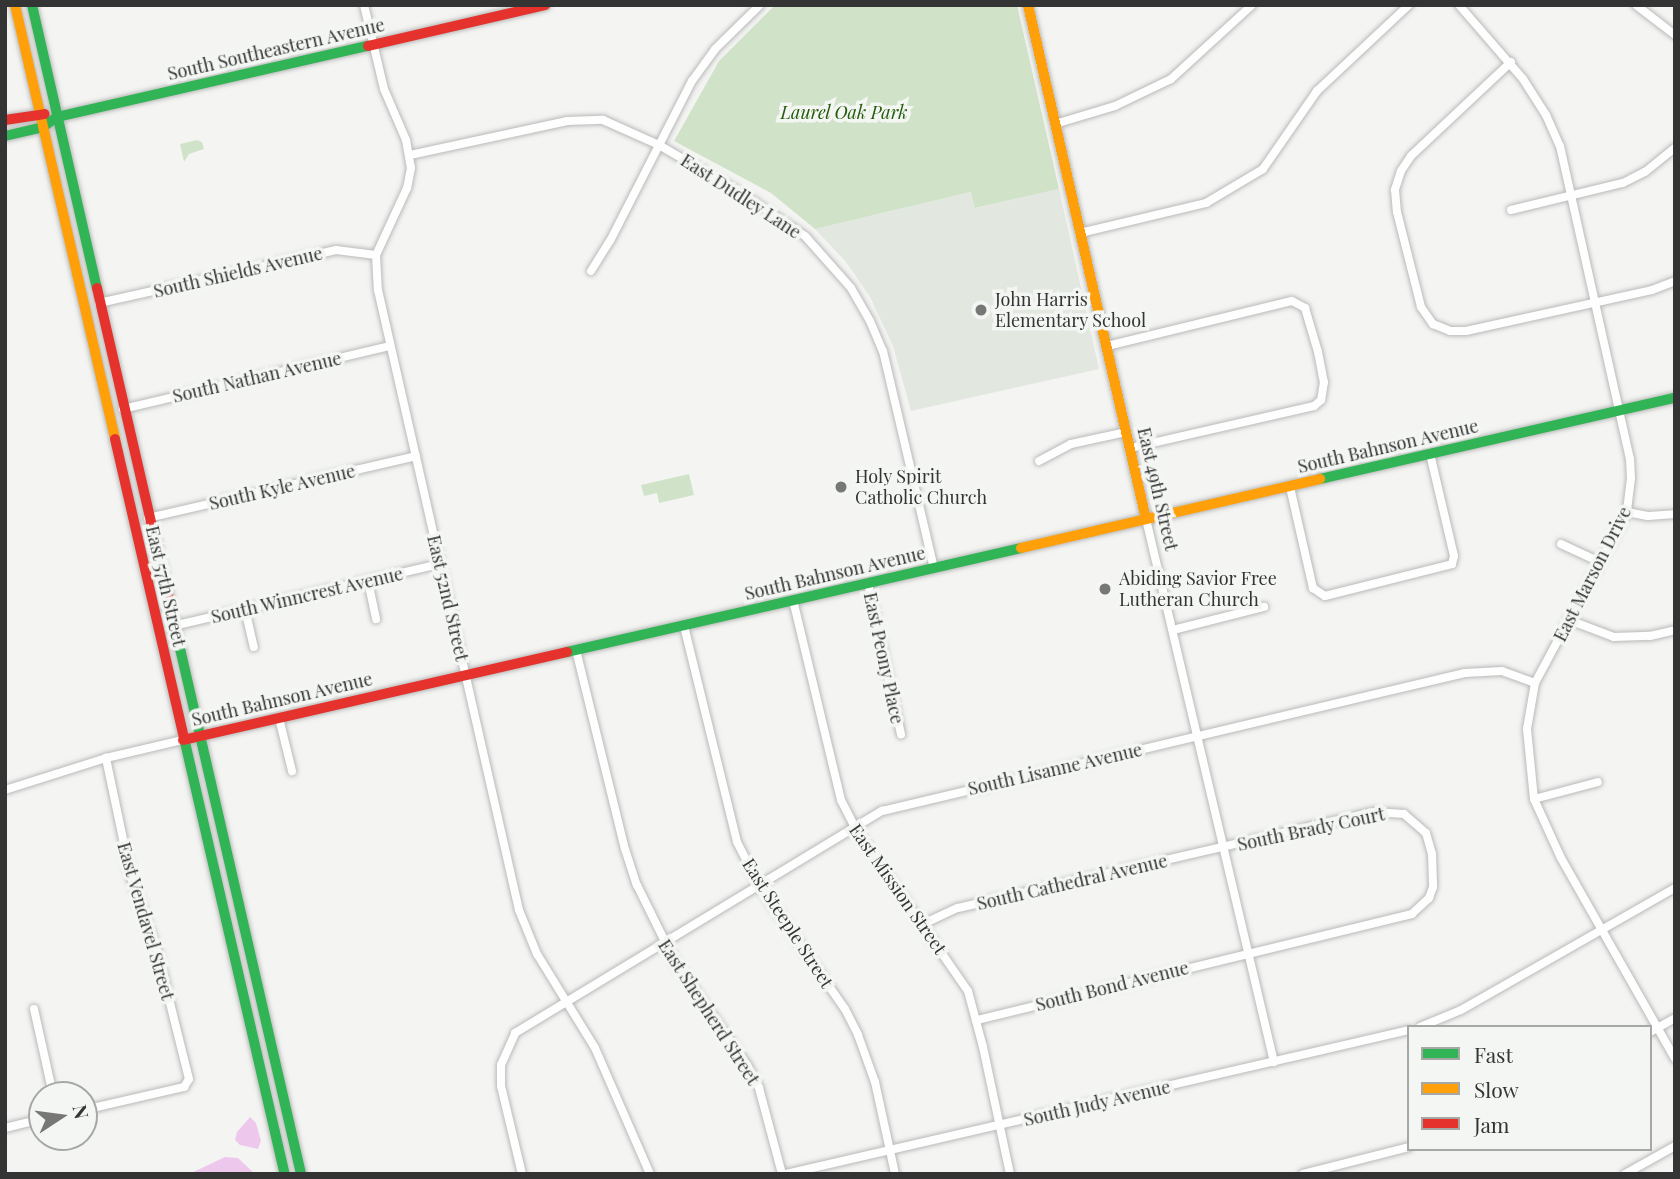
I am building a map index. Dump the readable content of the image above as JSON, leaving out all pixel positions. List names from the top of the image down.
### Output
{
  "streets": {
    "main road": [
      "South Southeastern Avenue",
      "South Bahnson Avenue",
      "East 49th Street",
      "East 57th Street"
    ],
    "street": [
      "East Dudley Lane",
      "South Shields Avenue",
      "South Nathan Avenue",
      "South Kyle Avenue",
      "East Marson Drive",
      "South Winncrest Avenue",
      "East 52nd Street",
      "East Peony Place",
      "South Lisanne Avenue",
      "South Brady Court",
      "South Cathedral Avenue",
      "East Mission Street",
      "East Vendavel Street",
      "East Steeple Street",
      "South Bond Avenue",
      "East Shepherd Street",
      "South Judy Avenue"
    ]
  },
  "crossings": [
    ["South Southeastern Avenue", "East 57th Street"],
    ["South Southeastern Avenue", "East 52nd Street"],
    ["East Dudley Lane", "South Bahnson Avenue"],
    ["East Dudley Lane", "East 52nd Street"],
    ["South Shields Avenue", "East 57th Street"],
    ["South Shields Avenue", "East 52nd Street"],
    ["South Nathan Avenue", "East 57th Street"],
    ["South Nathan Avenue", "East 52nd Street"],
    ["South Bahnson Avenue", "East 49th Street"],
    ["South Bahnson Avenue", "East Marson Drive"],
    ["South Bahnson Avenue", "East 57th Street"],
    ["South Bahnson Avenue", "East 52nd Street"],
    ["South Bahnson Avenue", "East Peony Place"],
    ["South Bahnson Avenue", "East Mission Street"],
    ["South Bahnson Avenue", "East Vendavel Street"],
    ["South Bahnson Avenue", "East Steeple Street"],
    ["South Bahnson Avenue", "East Shepherd Street"],
    ["South Kyle Avenue", "East 57th Street"],
    ["South Kyle Avenue", "East 52nd Street"],
    ["East 49th Street", "South Lisanne Avenue"],
    ["East 49th Street", "South Brady Court"],
    ["East 49th Street", "South Cathedral Avenue"],
    ["East 49th Street", "South Bond Avenue"],
    ["East 49th Street", "South Judy Avenue"],
    ["East Marson Drive", "South Lisanne Avenue"],
    ["East 57th Street", "South Winncrest Avenue"],
    ["South Winncrest Avenue", "East 52nd Street"],
    ["East 52nd Street", "South Lisanne Avenue"],
    ["South Lisanne Avenue", "East Mission Street"],
    ["South Lisanne Avenue", "East Steeple Street"],
    ["South Lisanne Avenue", "East Shepherd Street"],
    ["South Brady Court", "South Cathedral Avenue"],
    ["South Brady Court", "South Bond Avenue"],
    ["South Cathedral Avenue", "East Mission Street"],
    ["East Mission Street", "South Bond Avenue"],
    ["East Mission Street", "South Judy Avenue"],
    ["East Steeple Street", "South Judy Avenue"],
    ["East Shepherd Street", "South Judy Avenue"]
  ],
  "parks": ["Laurel Oak Park"],
  "places": ["John Harris Elementary School", "Holy Spirit Catholic Church", "Abiding Savior Free Lutheran Church"],
  "legend": ["Fast", "Slow", "Jam"],
  "north": "right"
}
